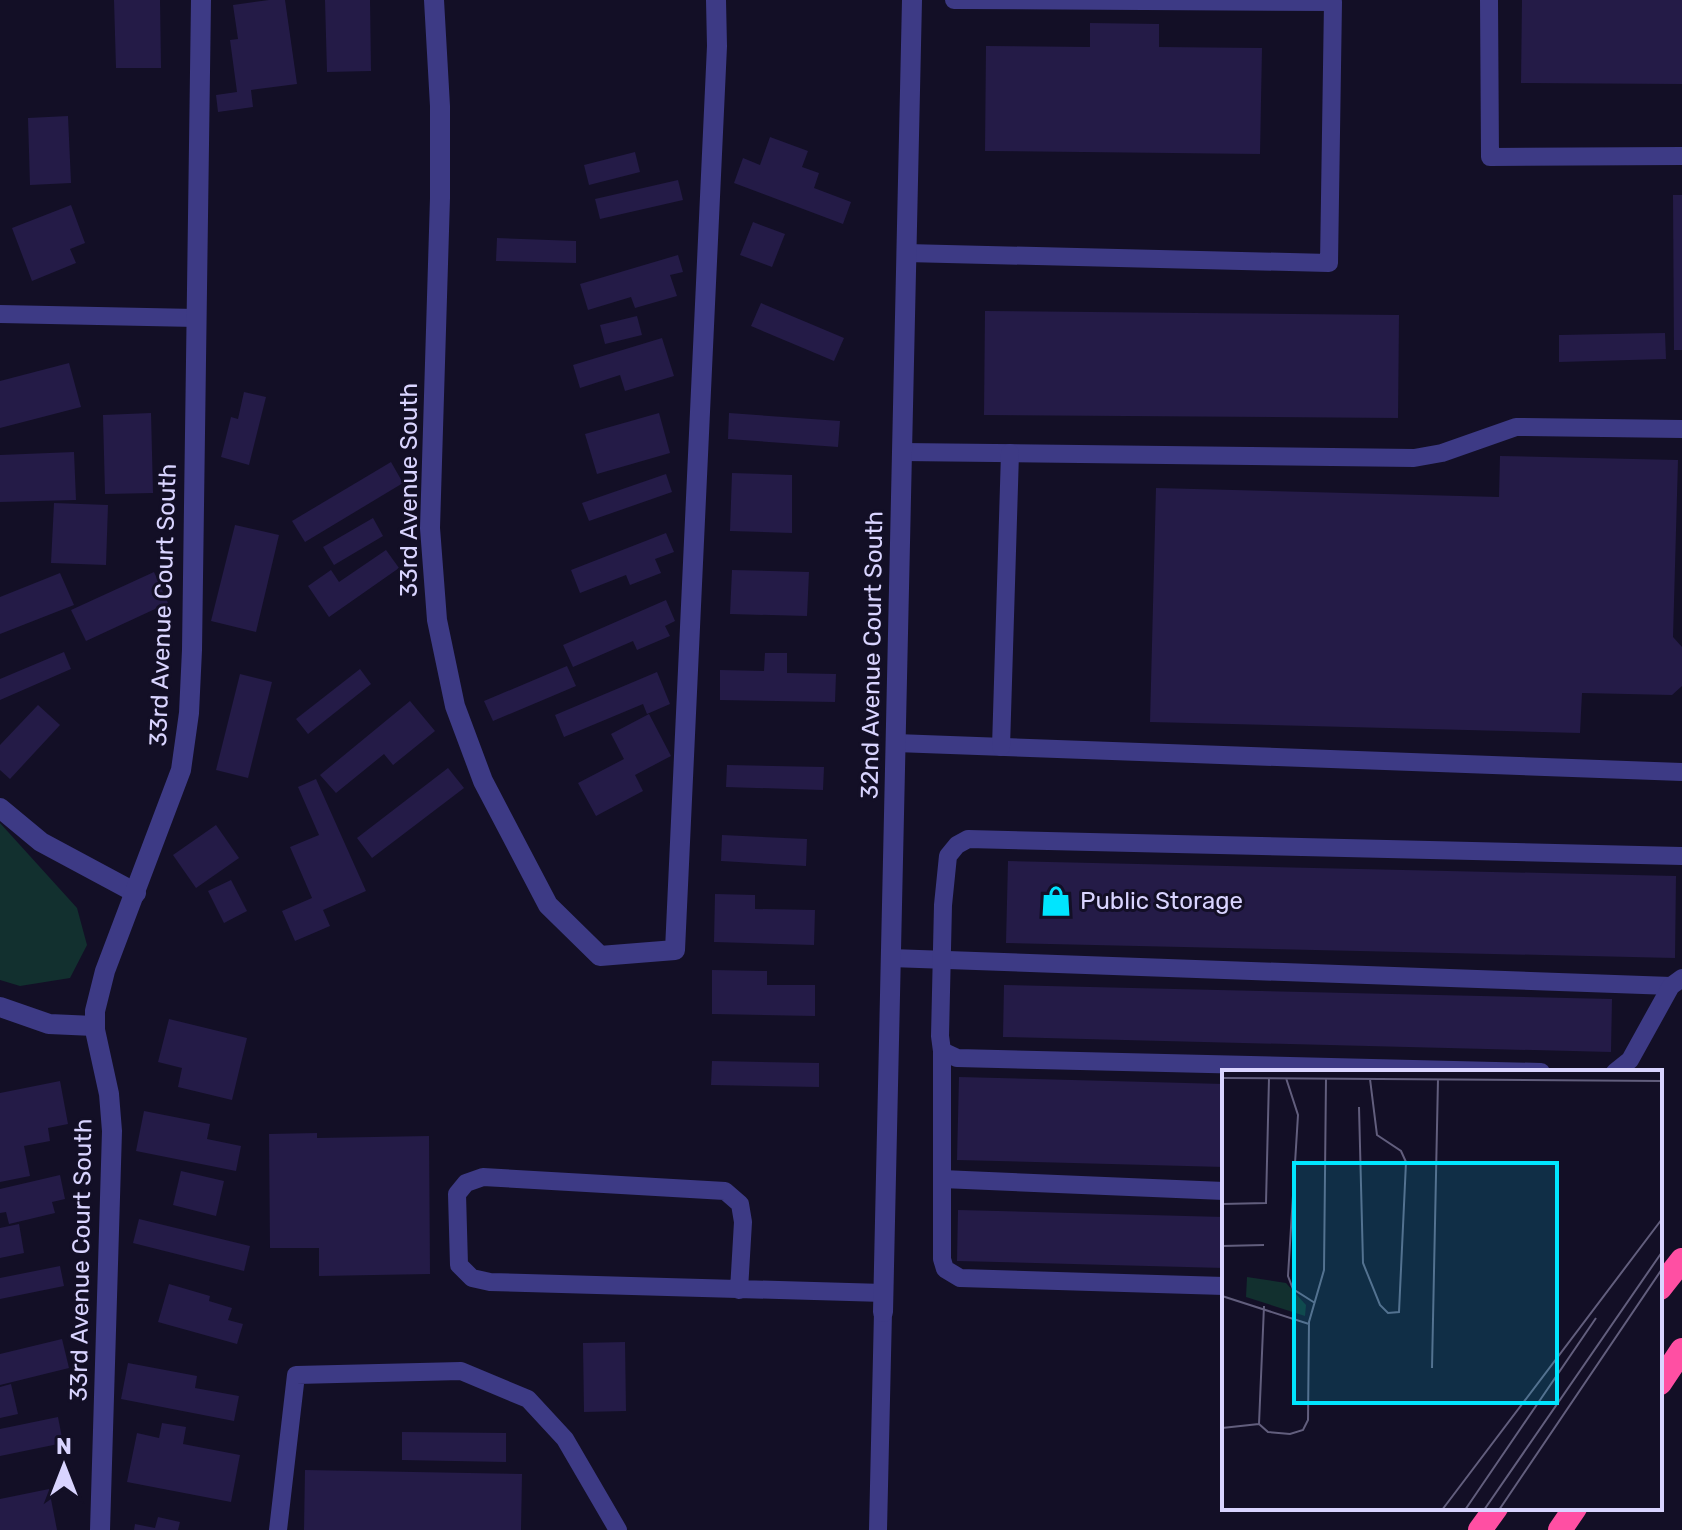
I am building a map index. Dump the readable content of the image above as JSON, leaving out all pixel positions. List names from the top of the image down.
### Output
{
  "streets": {
    "street": ["33rd Avenue South", "33rd Avenue Court South", "32nd Avenue Court South"]
  },
  "places": {
    "shop": ["Public Storage"]
  },
  "north": "top"
}
